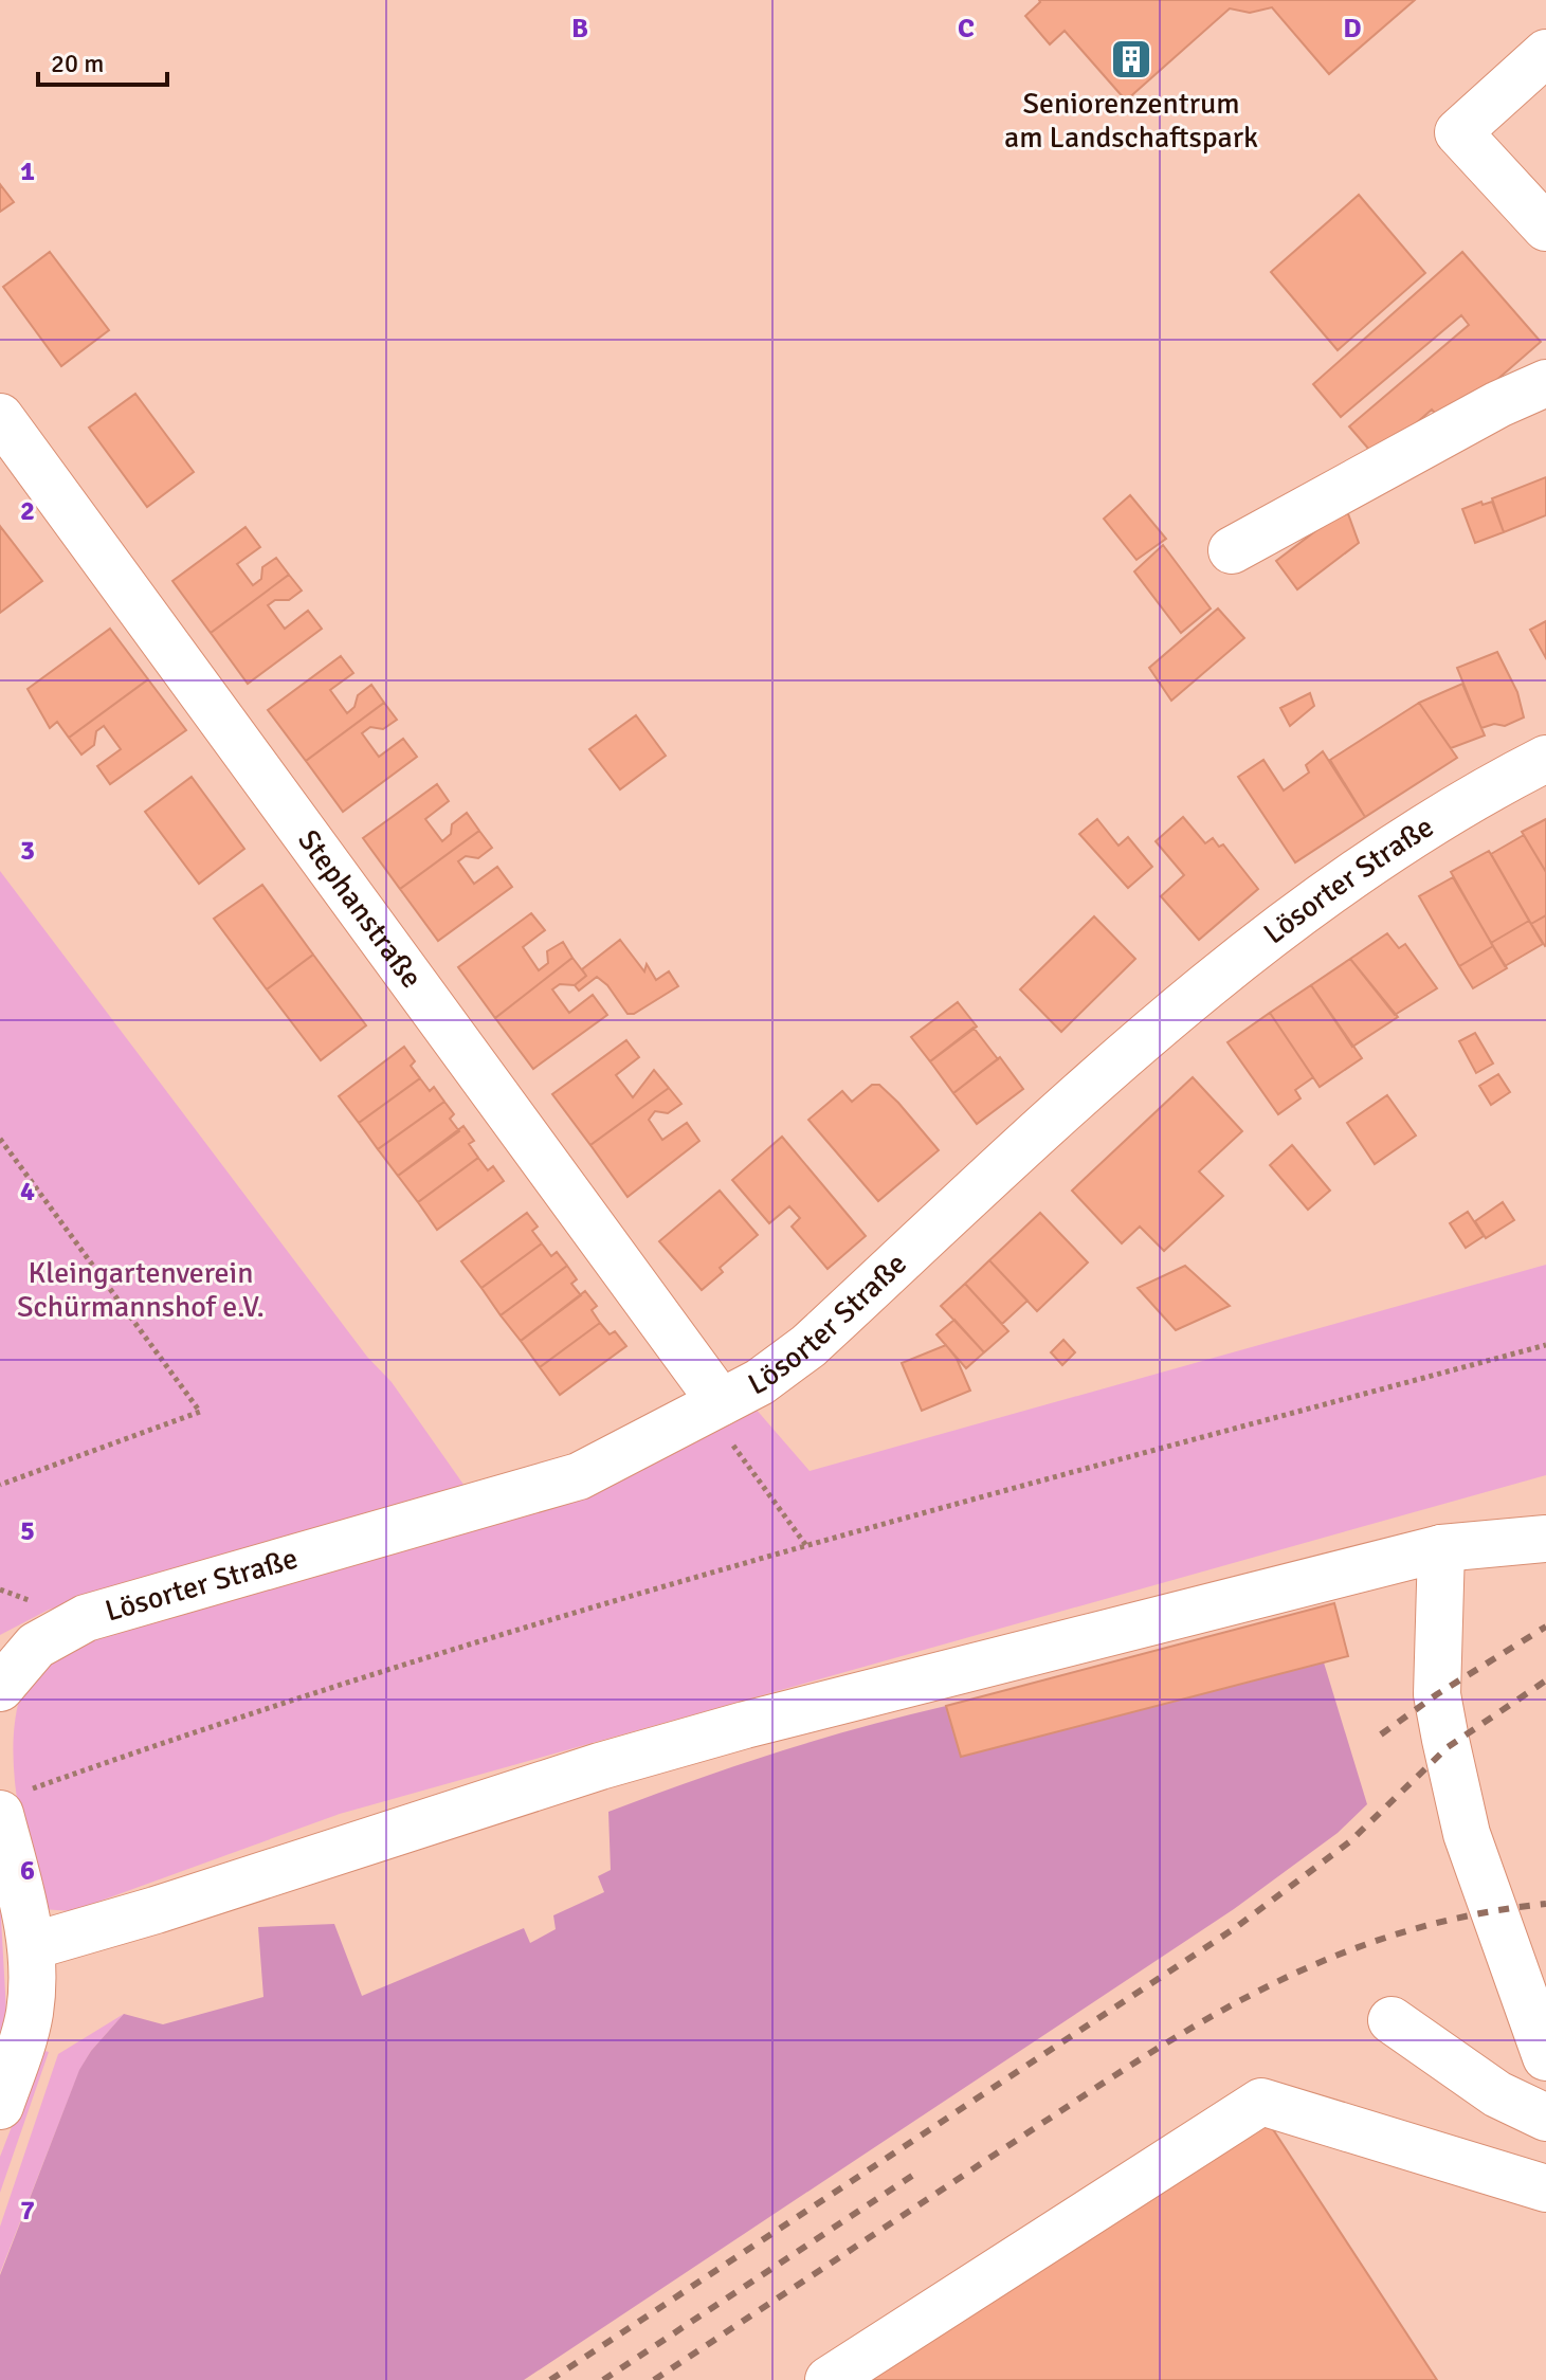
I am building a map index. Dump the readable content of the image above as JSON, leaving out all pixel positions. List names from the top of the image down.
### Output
{
  "streets": {
    "street": ["Lösorter Straße", "Stephanstraße"]
  },
  "crossings": [
    ["Lösorter Straße", "Stephanstraße"]
  ],
  "parks": ["Kleingartenverein Schürmannshof e.V."],
  "places": {
    "building": ["Seniorenzentrum am Landschaftspark"]
  },
  "scale_bar": "20 m",
  "grid": {
    "columns": ["B", "C", "D"],
    "rows": [
      "1",
      "2",
      "3",
      "4",
      "5",
      "6",
      "7"
    ]
  }
}
